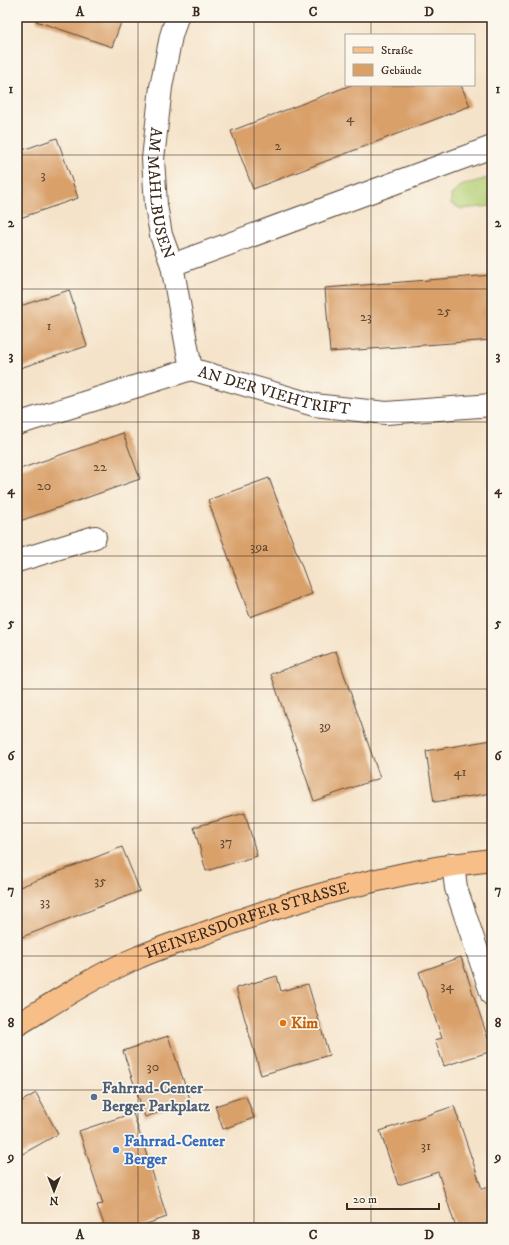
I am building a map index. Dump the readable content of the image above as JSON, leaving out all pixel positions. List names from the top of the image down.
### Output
{
  "streets": {
    "main road": ["HEINERSDORFER STRASSE"],
    "street": ["AM MAHLBUSEN", "AN DER VIEHTRIFT"]
  },
  "crossings": [
    ["AM MAHLBUSEN", "AN DER VIEHTRIFT"]
  ],
  "places": ["Kim", "Fahrrad-Center Berger Parkplatz", "Fahrrad-Center Berger"],
  "house_numbers": [
    "4",
    "2",
    "3",
    "25",
    "23",
    "1",
    "22",
    "20",
    "39a",
    "39",
    "41",
    "37",
    "35",
    "33",
    "34",
    "30",
    "31"
  ],
  "legend": ["Straße", "Gebäude"],
  "scale_bar": "20 m",
  "north": "bottom",
  "grid": {
    "columns": [
      "A",
      "B",
      "C",
      "D"
    ],
    "rows": [
      "1",
      "2",
      "3",
      "4",
      "5",
      "6",
      "7",
      "8",
      "9"
    ]
  }
}
